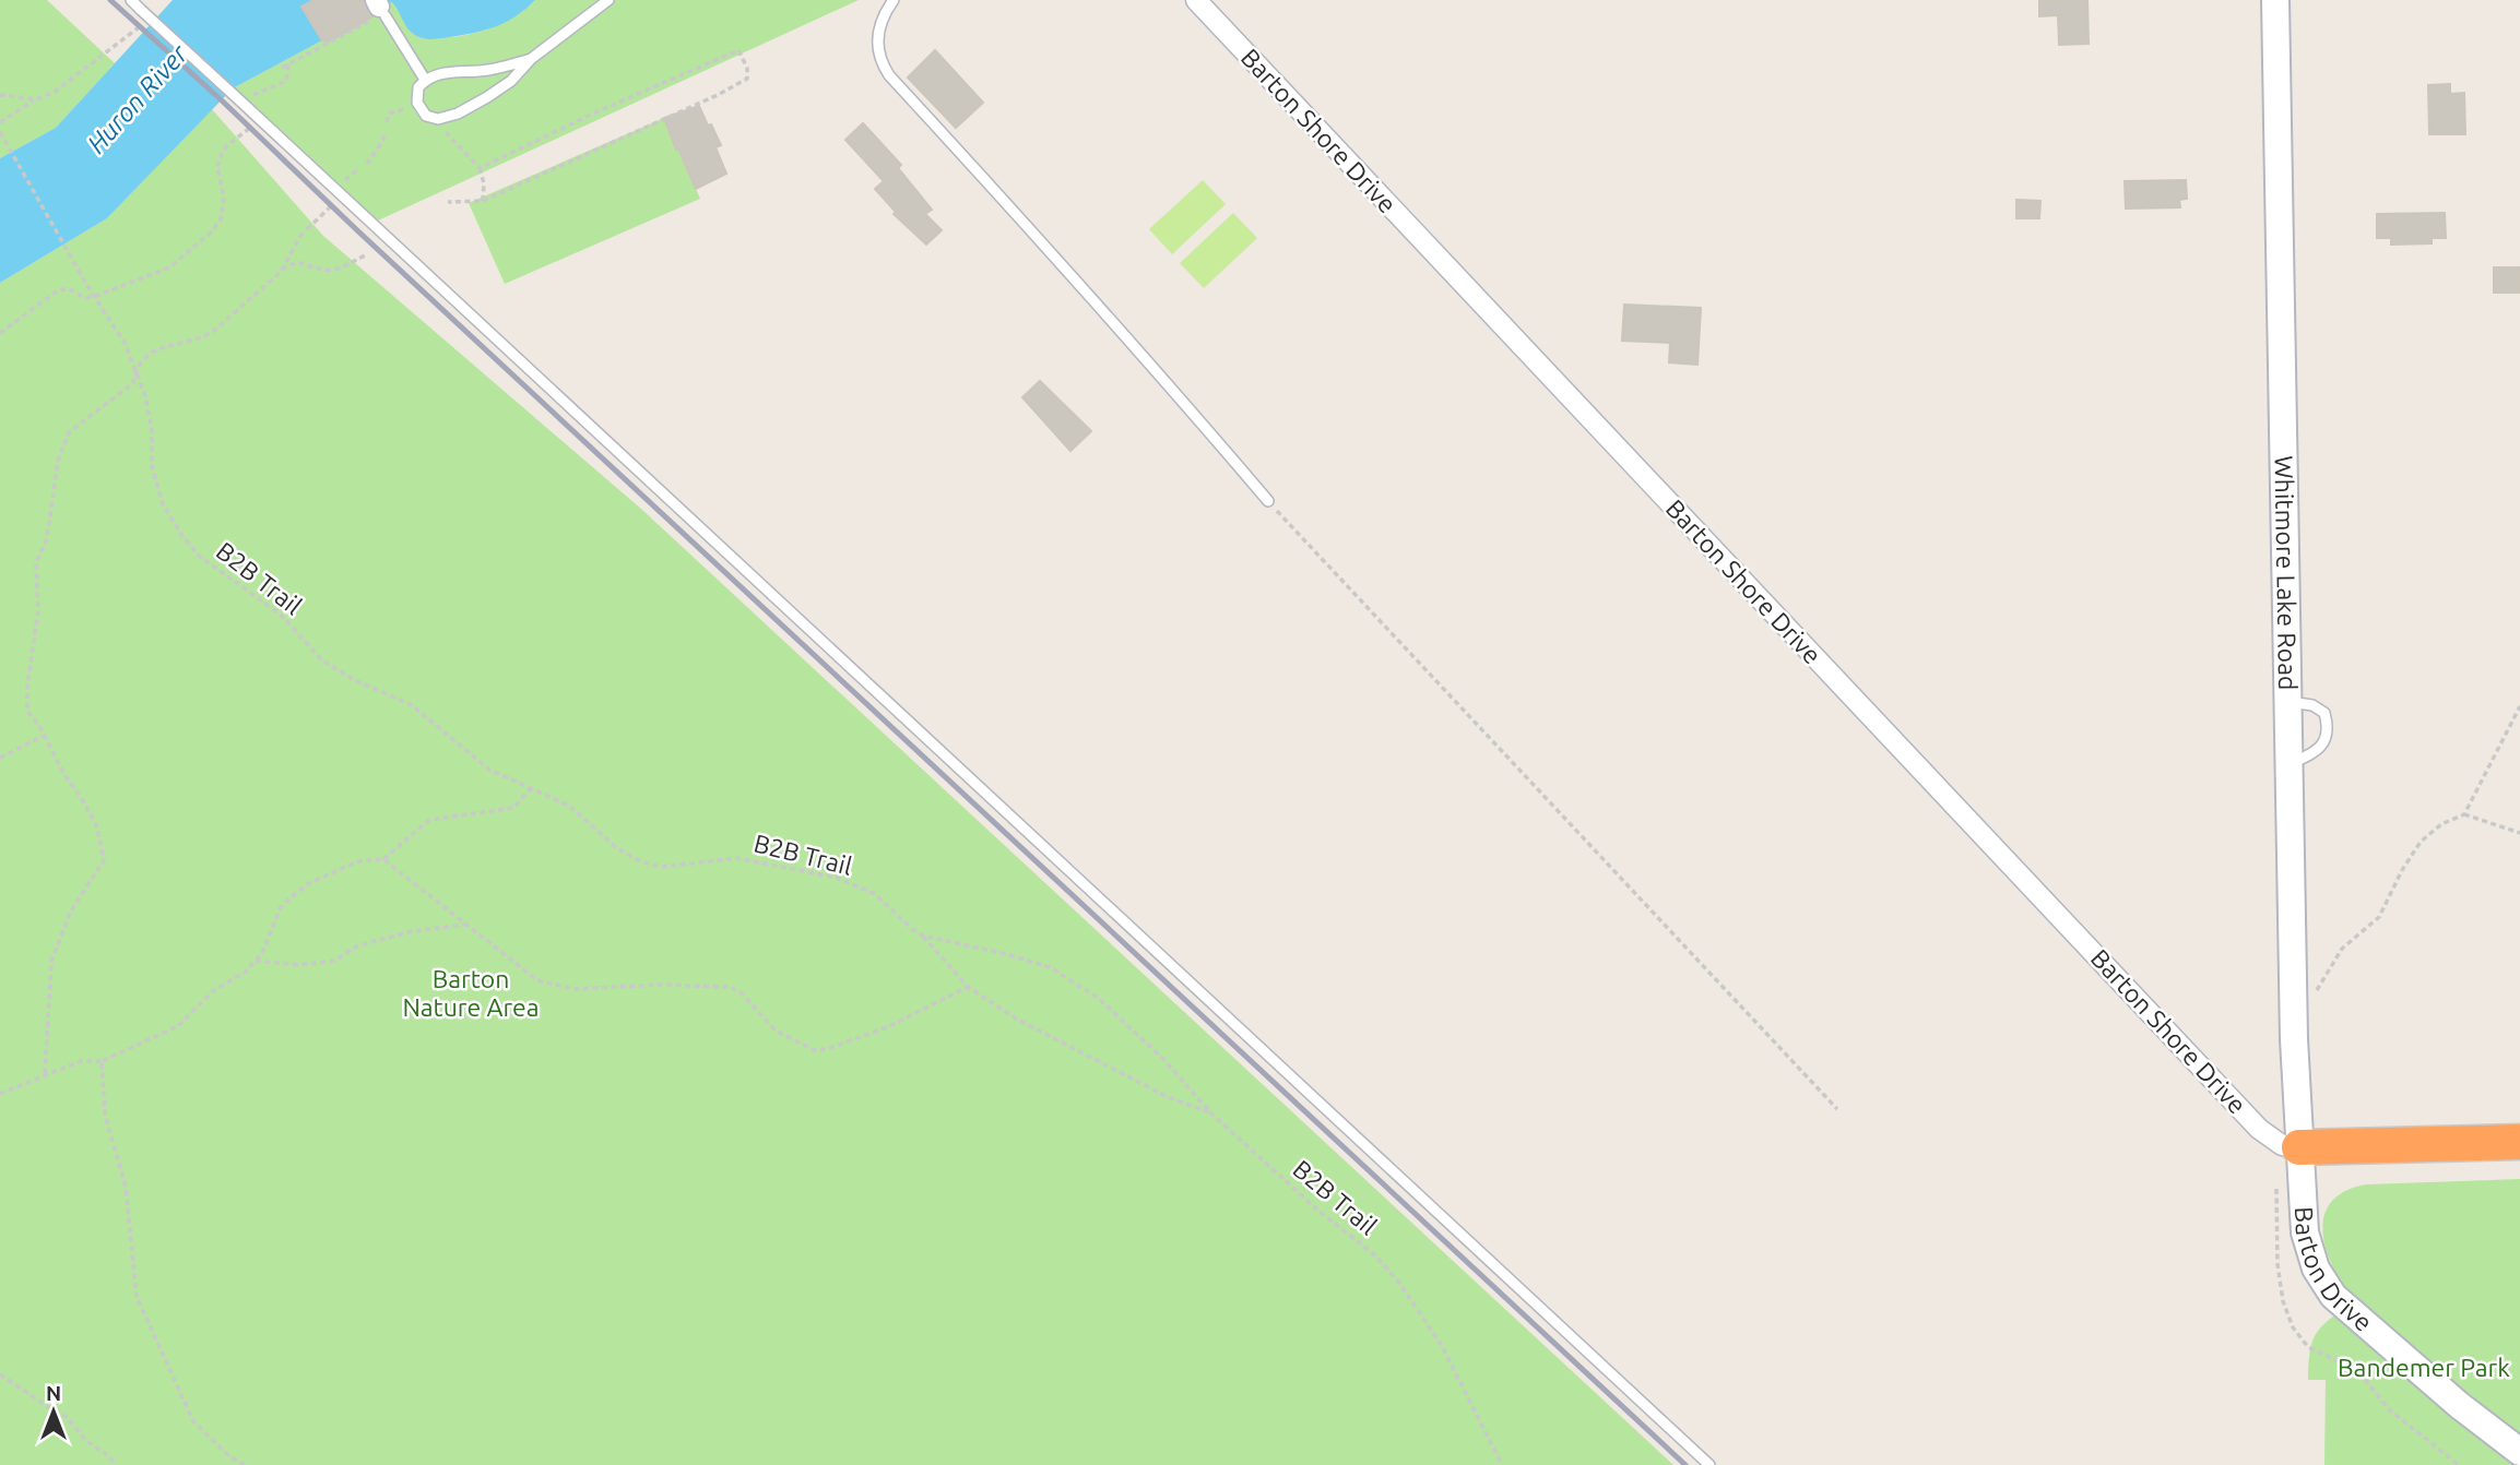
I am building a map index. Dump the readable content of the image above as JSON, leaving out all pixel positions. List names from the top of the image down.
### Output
{
  "streets": {
    "street": ["Barton Shore Drive", "Whitmore Lake Road", "Barton Drive"],
    "path": ["B2B Trail"]
  },
  "crossings": [
    ["Barton Shore Drive", "Whitmore Lake Road"],
    ["Barton Shore Drive", "Barton Drive"],
    ["Whitmore Lake Road", "Barton Drive"]
  ],
  "water": ["Huron River"],
  "parks": ["Barton Nature Area", "Bandemer Park"],
  "north": "top"
}
